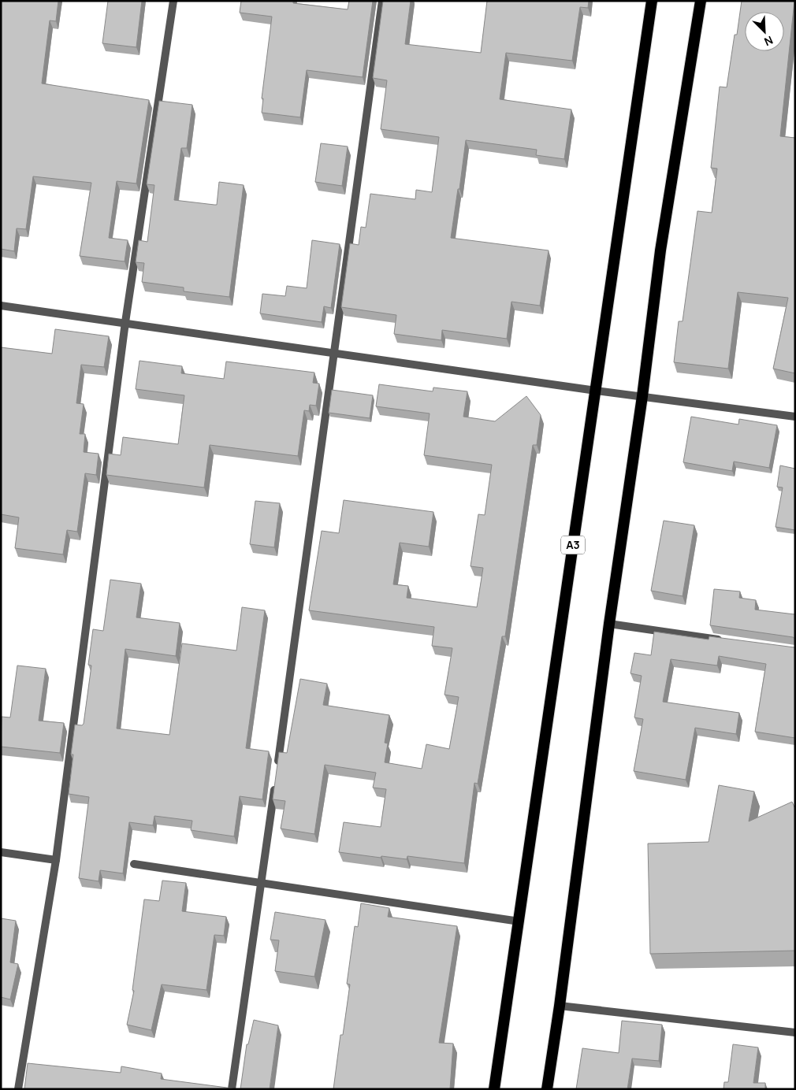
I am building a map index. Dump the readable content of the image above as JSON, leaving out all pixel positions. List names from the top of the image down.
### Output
{
  "streets": {
    "highway": ["A3"]
  },
  "north": "bottom right"
}
